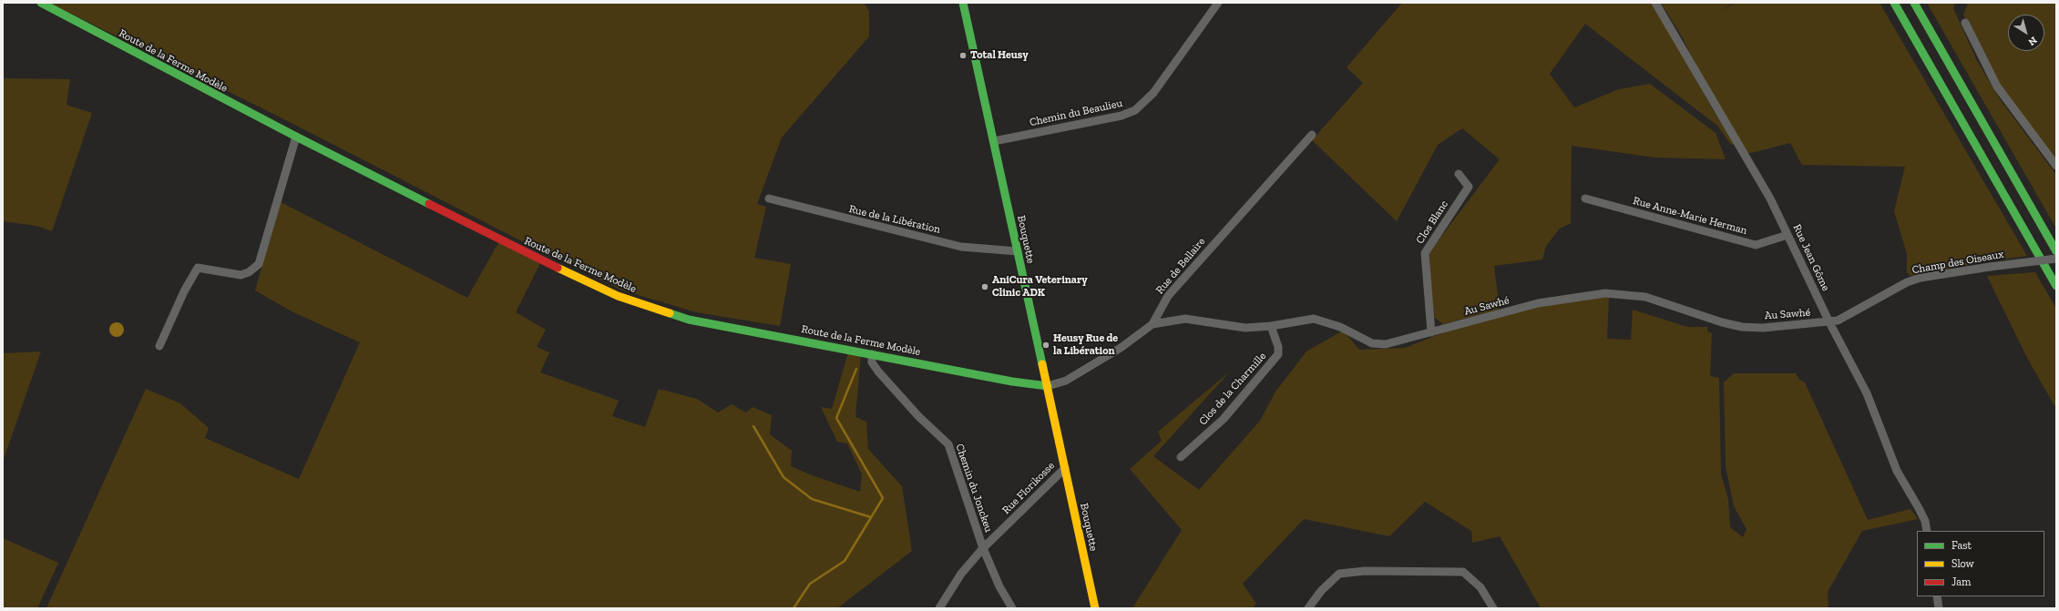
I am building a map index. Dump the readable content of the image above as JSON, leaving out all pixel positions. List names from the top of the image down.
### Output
{
  "streets": {
    "main road": ["Route de la Ferme Modèle", "Bouquette"],
    "street": [
      "Chemin du Beaulieu",
      "Rue Anne-Marie Herman",
      "Rue de la Libération",
      "Clos Blanc",
      "Rue Jean Gôme",
      "Champ des Oiseaux",
      "Rue de Bellaire",
      "Au Sawhé",
      "Clos de la Charmille",
      "Chemin du Jonckeu",
      "Rue Florikosse"
    ]
  },
  "crossings": [
    ["Route de la Ferme Modèle", "Bouquette"],
    ["Route de la Ferme Modèle", "Rue de Bellaire"],
    ["Route de la Ferme Modèle", "Chemin du Jonckeu"],
    ["Chemin du Beaulieu", "Bouquette"],
    ["Rue Anne-Marie Herman", "Rue Jean Gôme"],
    ["Rue de la Libération", "Bouquette"],
    ["Clos Blanc", "Au Sawhé"],
    ["Bouquette", "Rue de Bellaire"],
    ["Bouquette", "Rue Florikosse"],
    ["Rue Jean Gôme", "Champ des Oiseaux"],
    ["Rue Jean Gôme", "Au Sawhé"],
    ["Champ des Oiseaux", "Au Sawhé"],
    ["Rue de Bellaire", "Au Sawhé"],
    ["Au Sawhé", "Clos de la Charmille"],
    ["Chemin du Jonckeu", "Rue Florikosse"]
  ],
  "places": ["Total Heusy", "AniCura Veterinary Clinic ADK", "Heusy Rue de la Libération"],
  "legend": ["Fast", "Slow", "Jam"],
  "north": "bottom right"
}
